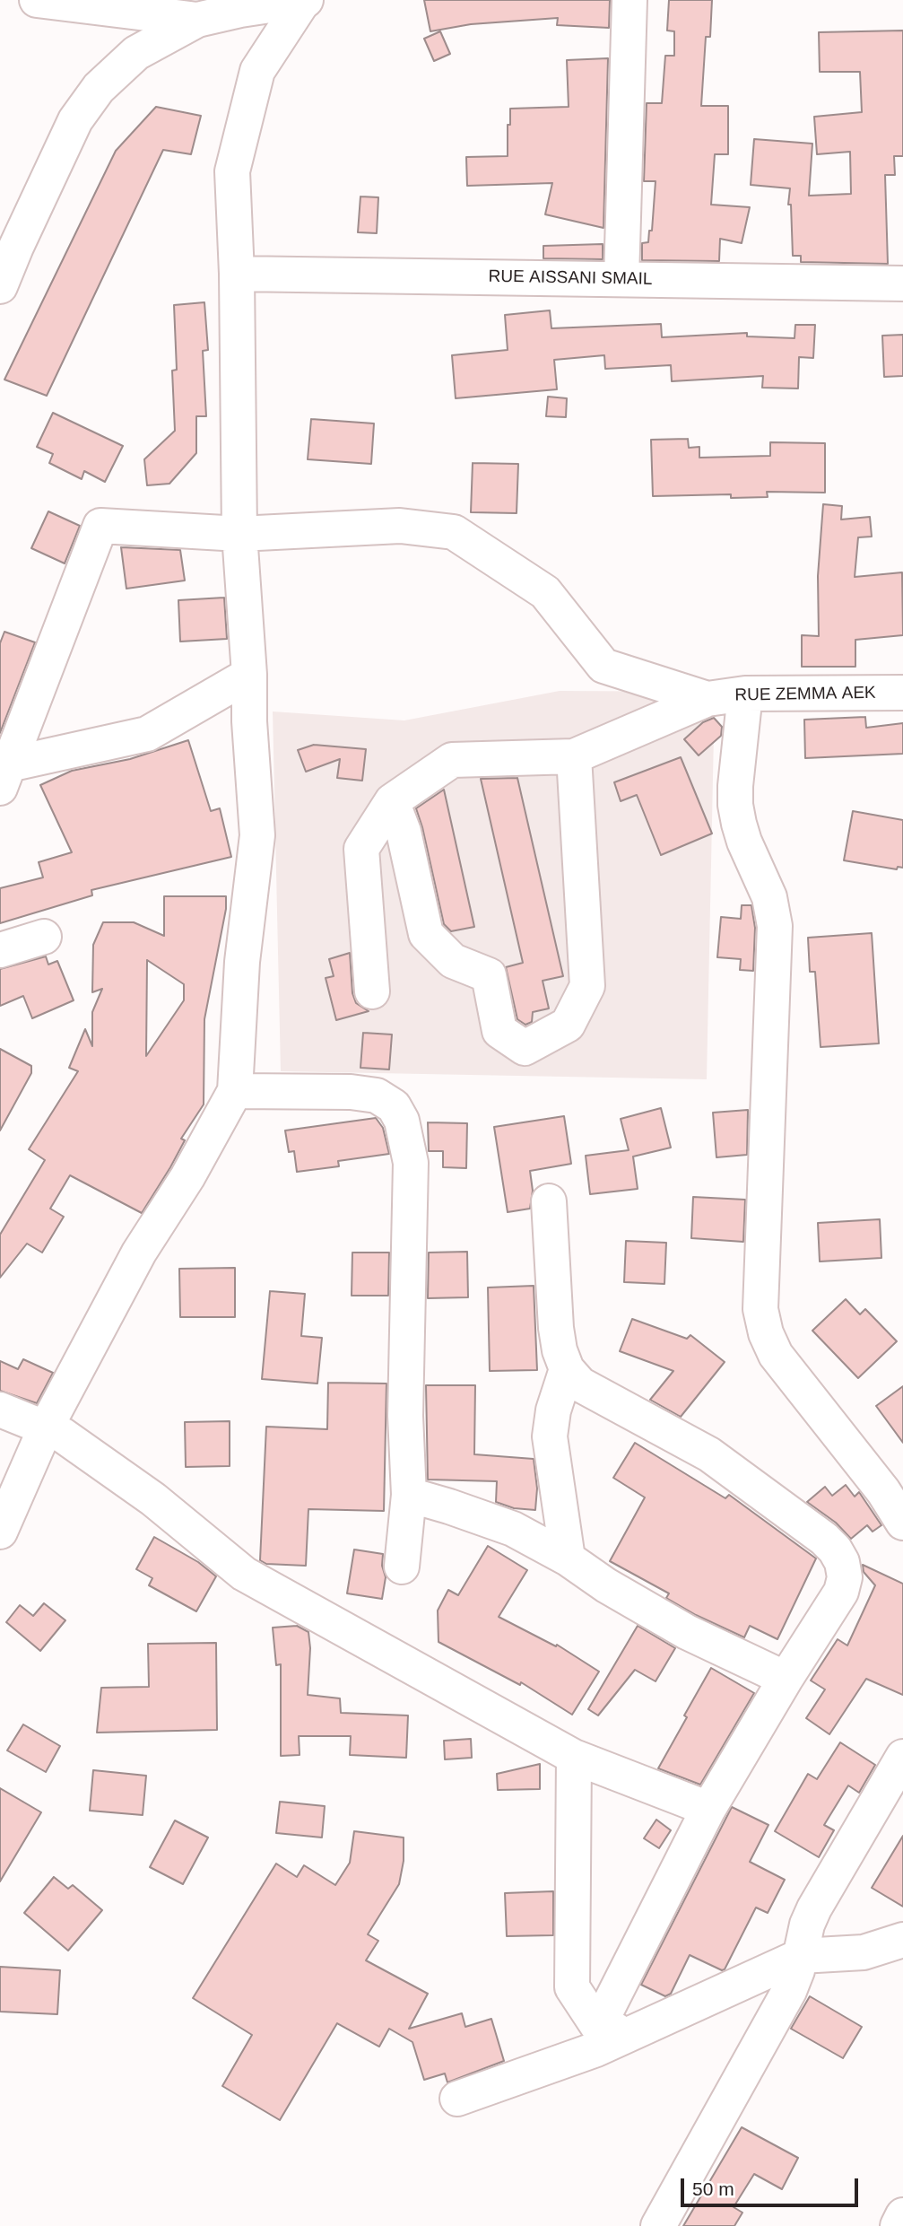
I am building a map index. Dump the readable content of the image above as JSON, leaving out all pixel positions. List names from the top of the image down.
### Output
{
  "streets": {
    "street": ["RUE AISSANI SMAIL", "RUE ZEMMA AEK"]
  },
  "scale_bar": "50 m"
}
